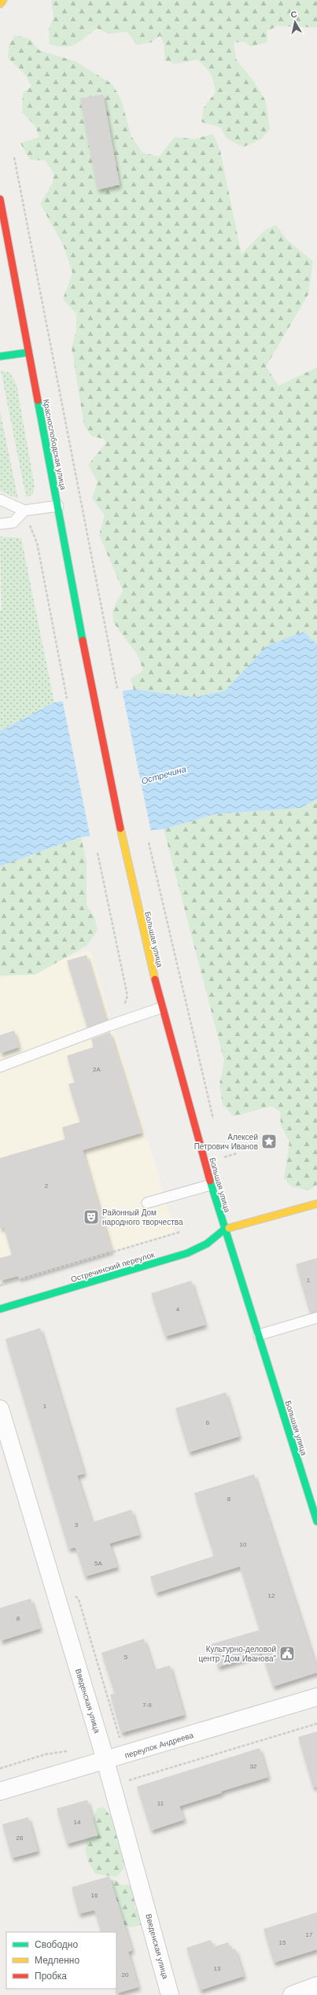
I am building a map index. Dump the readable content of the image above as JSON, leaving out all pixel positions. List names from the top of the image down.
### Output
{
  "streets": {
    "main road": ["Краснослободская улица", "Большая улица", "Остречинский переулок"],
    "street": ["Введенская улица", "переулок Андреева"]
  },
  "crossings": [
    ["Краснослободская улица", "Большая улица"],
    ["Большая улица", "Остречинский переулок"],
    ["Введенская улица", "переулок Андреева"]
  ],
  "water": ["Остречина"],
  "places": {
    "place": ["Алексей Петрович Иванов"],
    "theatre": ["Районный Дом народного творчества"],
    "public building": ["Культурно-деловой центр \"Дом Иванова\""]
  },
  "house_numbers": [
    "2А",
    "2",
    "1",
    "4",
    "1",
    "6",
    "8",
    "3",
    "10",
    "5А",
    "12",
    "8",
    "5",
    "7-9",
    "32",
    "11",
    "14",
    "26",
    "16",
    "17",
    "15",
    "13",
    "20"
  ],
  "legend": ["Свободно", "Медленно", "Пробка"],
  "north": "top"
}
